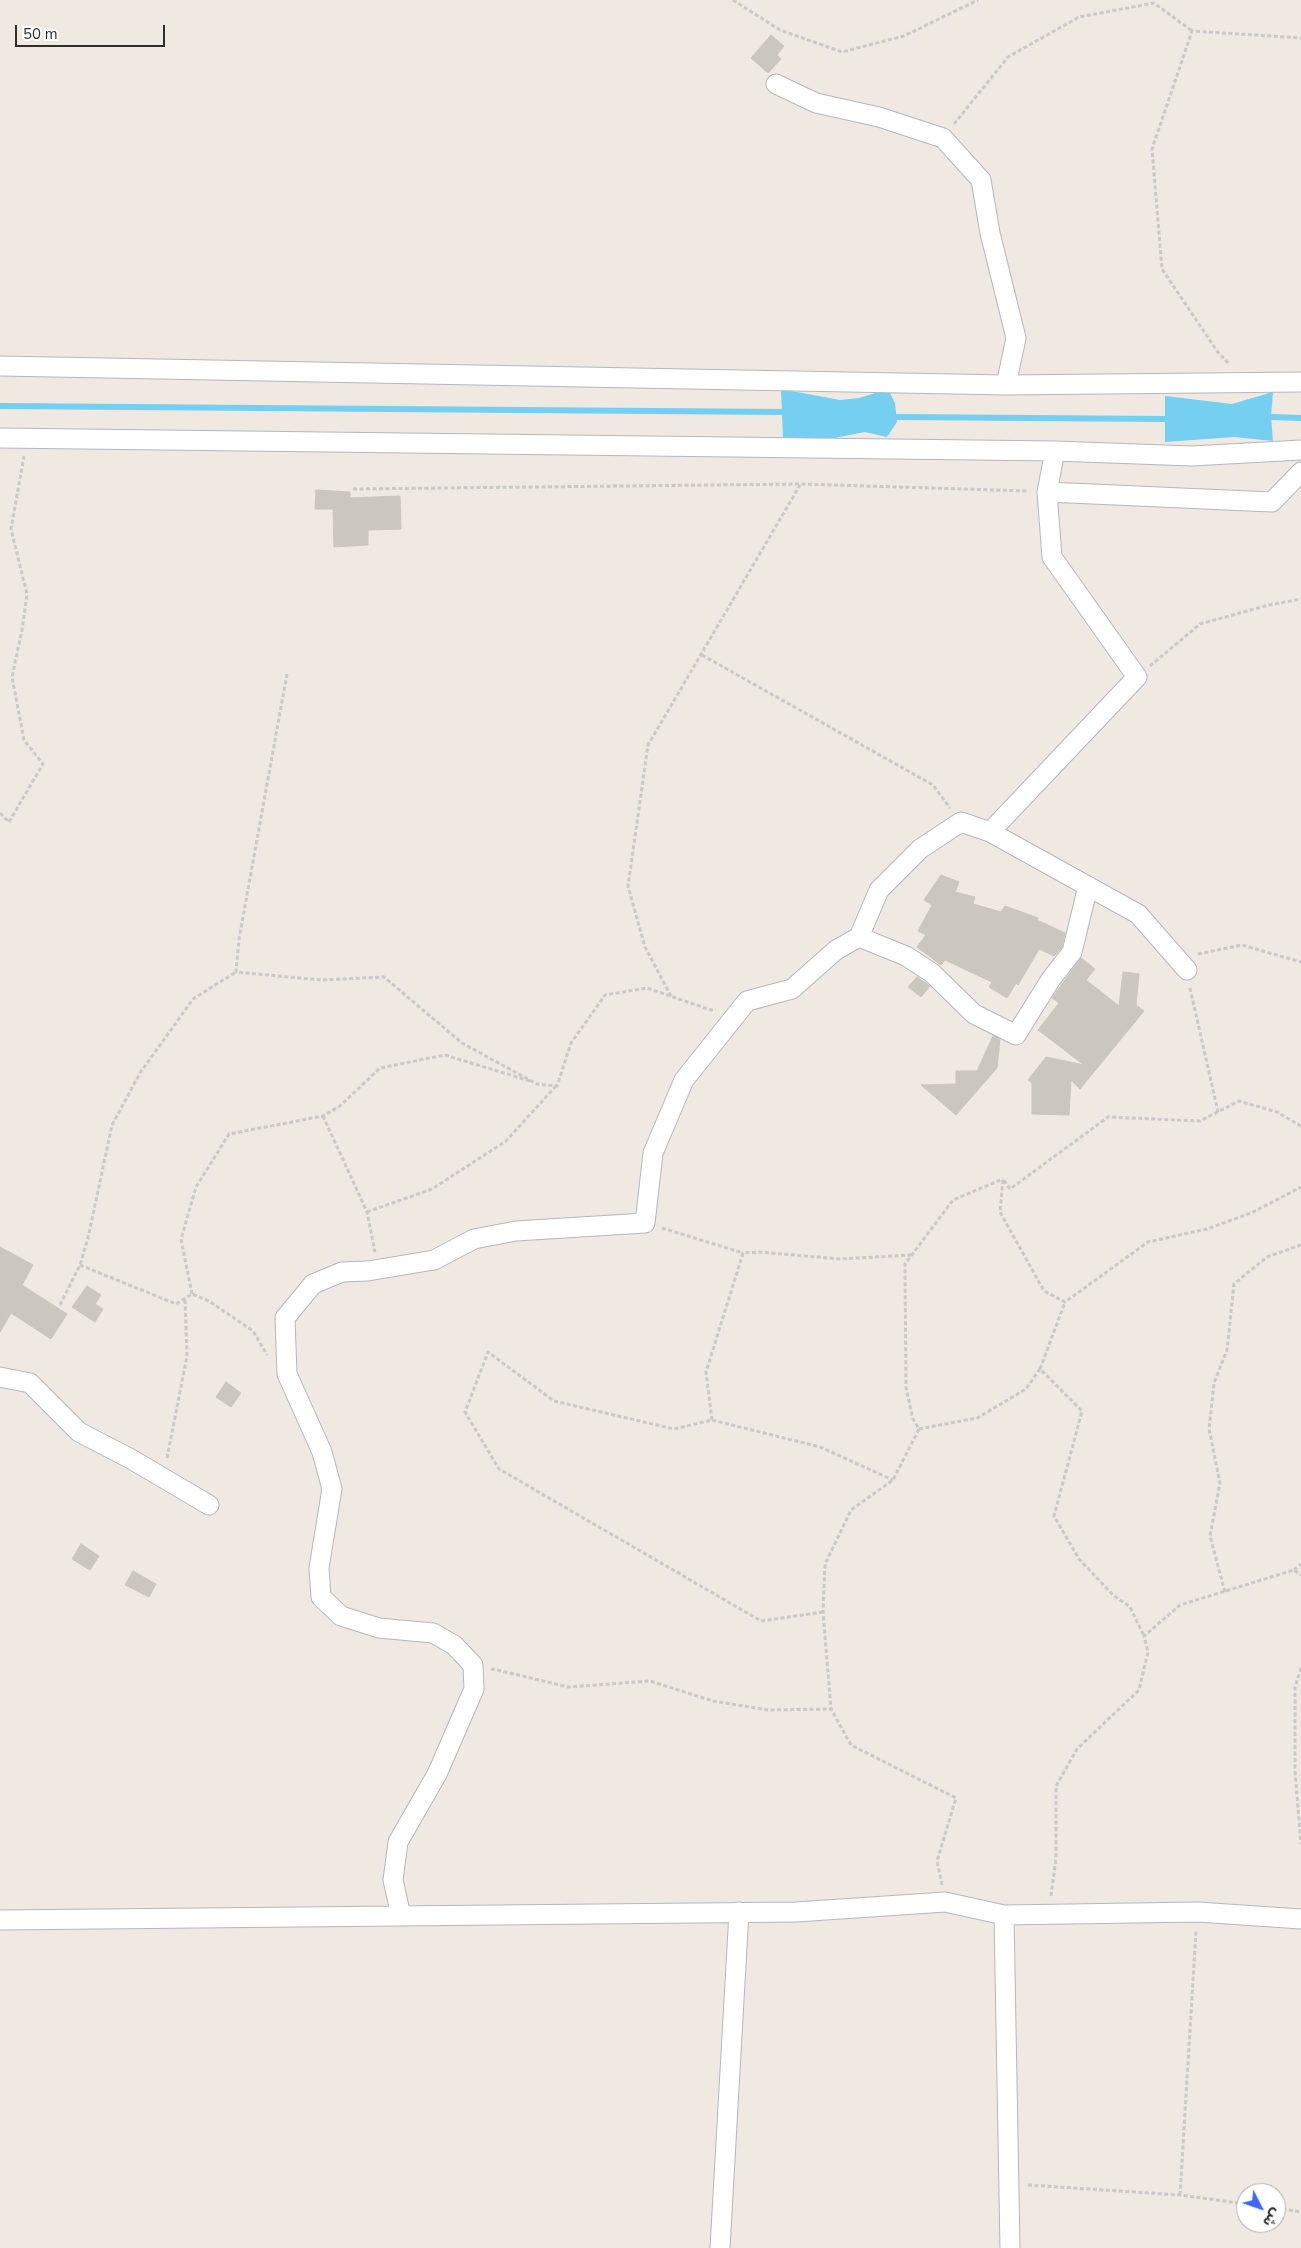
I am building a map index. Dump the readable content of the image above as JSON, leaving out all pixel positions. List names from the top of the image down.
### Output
{
  "scale_bar": "50 m",
  "north": "bottom right"
}
